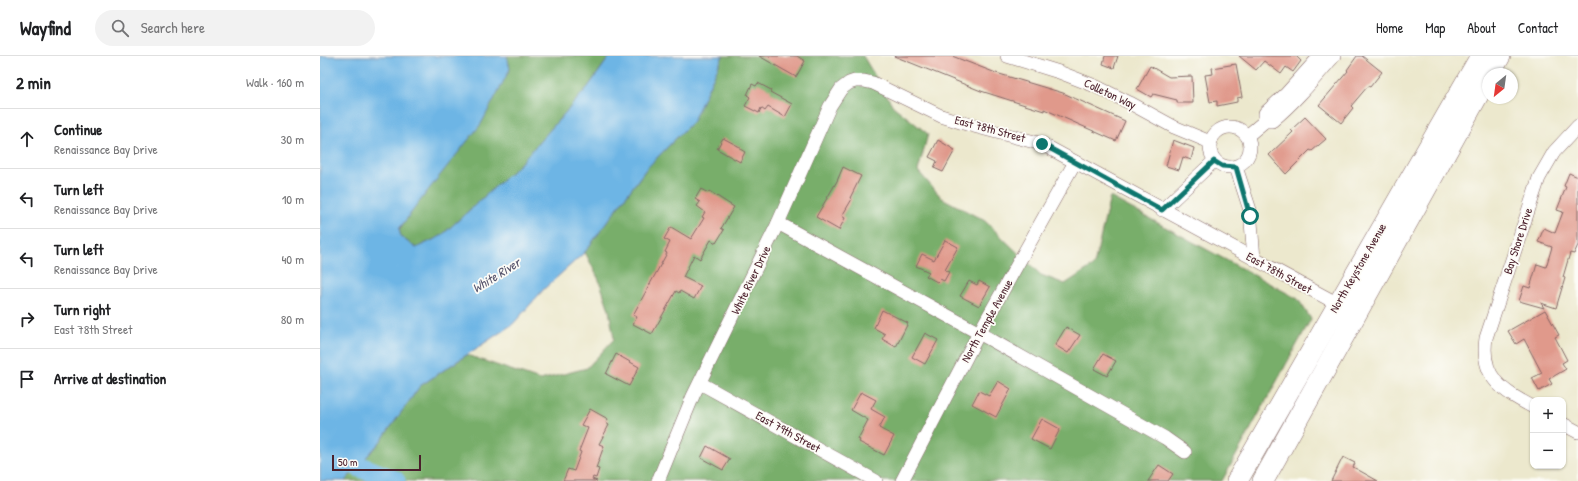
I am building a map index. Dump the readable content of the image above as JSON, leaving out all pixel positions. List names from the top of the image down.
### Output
{
  "streets": {
    "main road": ["North Keystone Avenue"],
    "street": [
      "Colleton Way",
      "East 78th Street",
      "Bay Shore Drive",
      "White River Drive",
      "North Temple Avenue",
      "East 79th Street"
    ]
  },
  "crossings": [
    ["East 78th Street", "North Keystone Avenue"],
    ["East 78th Street", "White River Drive"],
    ["East 78th Street", "North Temple Avenue"],
    ["White River Drive", "East 79th Street"]
  ],
  "water": ["White River"],
  "scale_bar": "50 m",
  "north": "bottom left",
  "page": {
    "header": "Wayfind",
    "search": "Search here",
    "nav": [
      "Home",
      "Map",
      "About",
      "Contact"
    ],
    "heading": ["2 min", "Walk · 160 m"],
    "list": [
      ["Continue", "Renaissance Bay Drive", "30 m"],
      ["Turn left", "Renaissance Bay Drive", "10 m"],
      ["Turn left", "Renaissance Bay Drive", "40 m"],
      ["Turn right", "East 78th Street", "80 m"],
      "Arrive at destination"
    ],
    "map_buttons": ["+", "−"],
    "scale": "50 m"
  }
}
